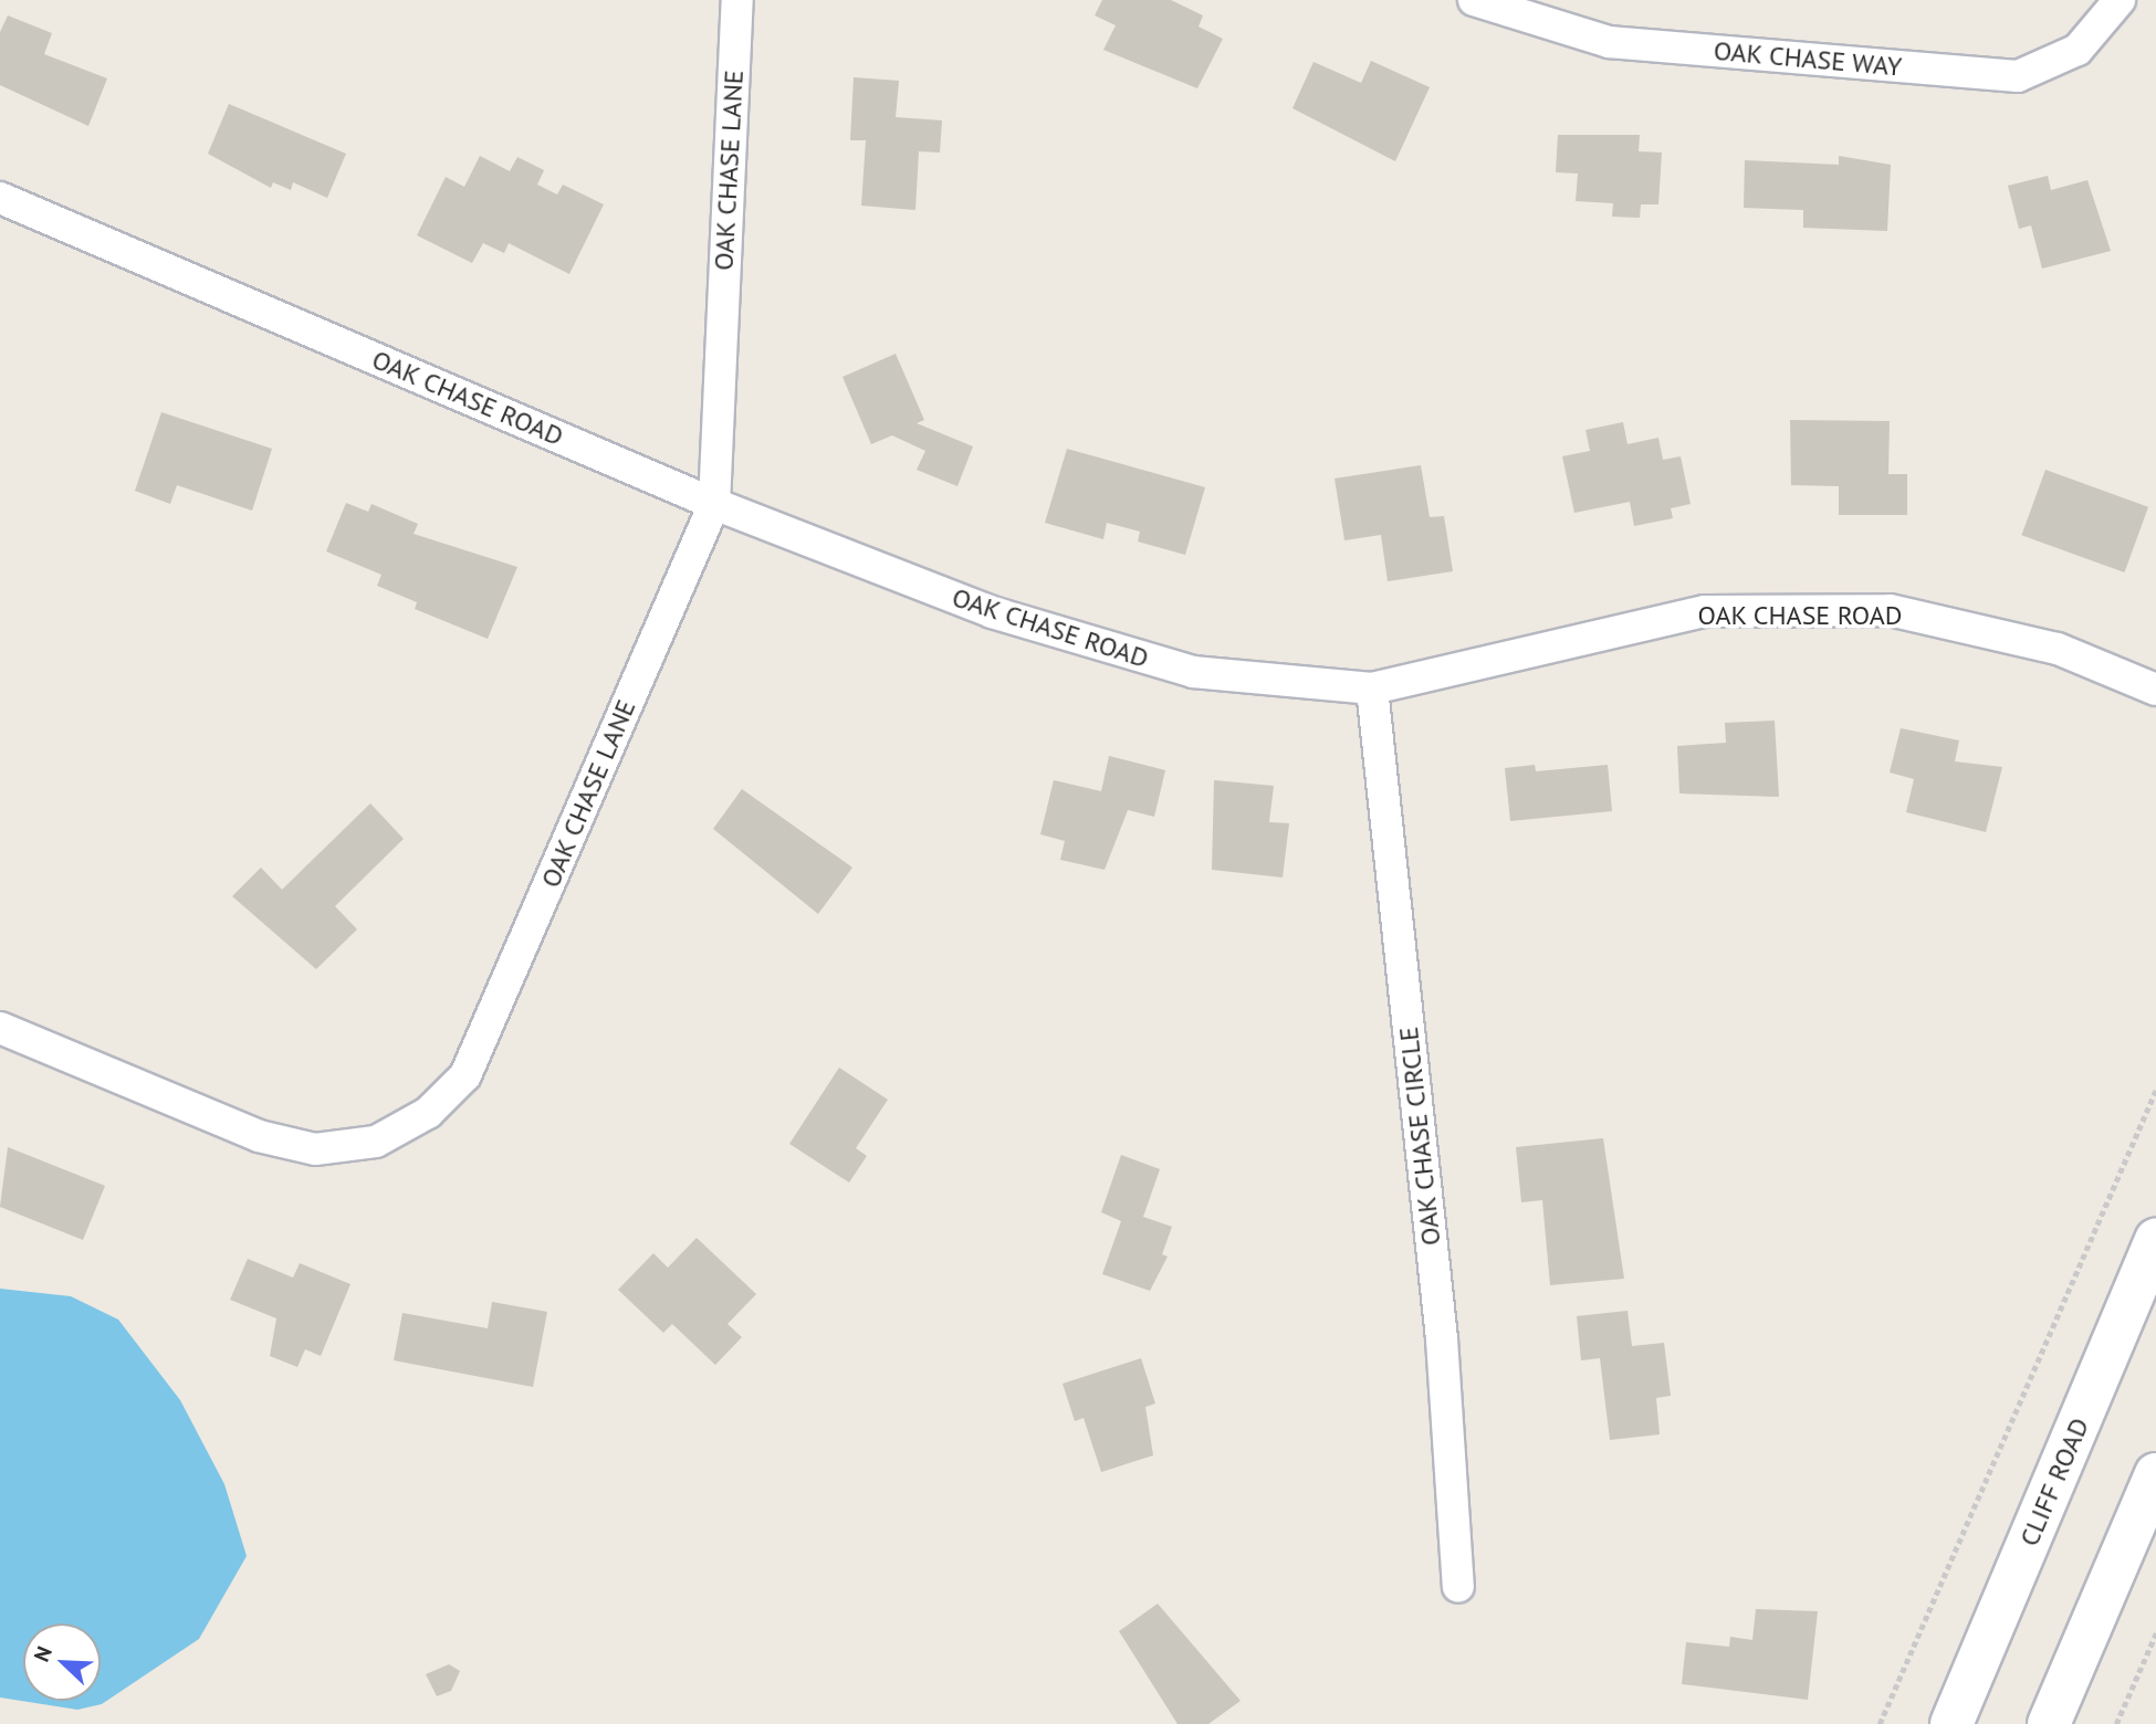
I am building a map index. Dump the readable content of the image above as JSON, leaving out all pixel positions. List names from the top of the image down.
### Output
{
  "streets": {
    "main road": ["CLIFF ROAD"],
    "street": [
      "OAK CHASE WAY",
      "OAK CHASE LANE",
      "OAK CHASE ROAD",
      "OAK CHASE CIRCLE"
    ]
  },
  "crossings": [
    ["OAK CHASE LANE", "OAK CHASE ROAD"],
    ["OAK CHASE ROAD", "OAK CHASE CIRCLE"]
  ],
  "north": "top left"
}
